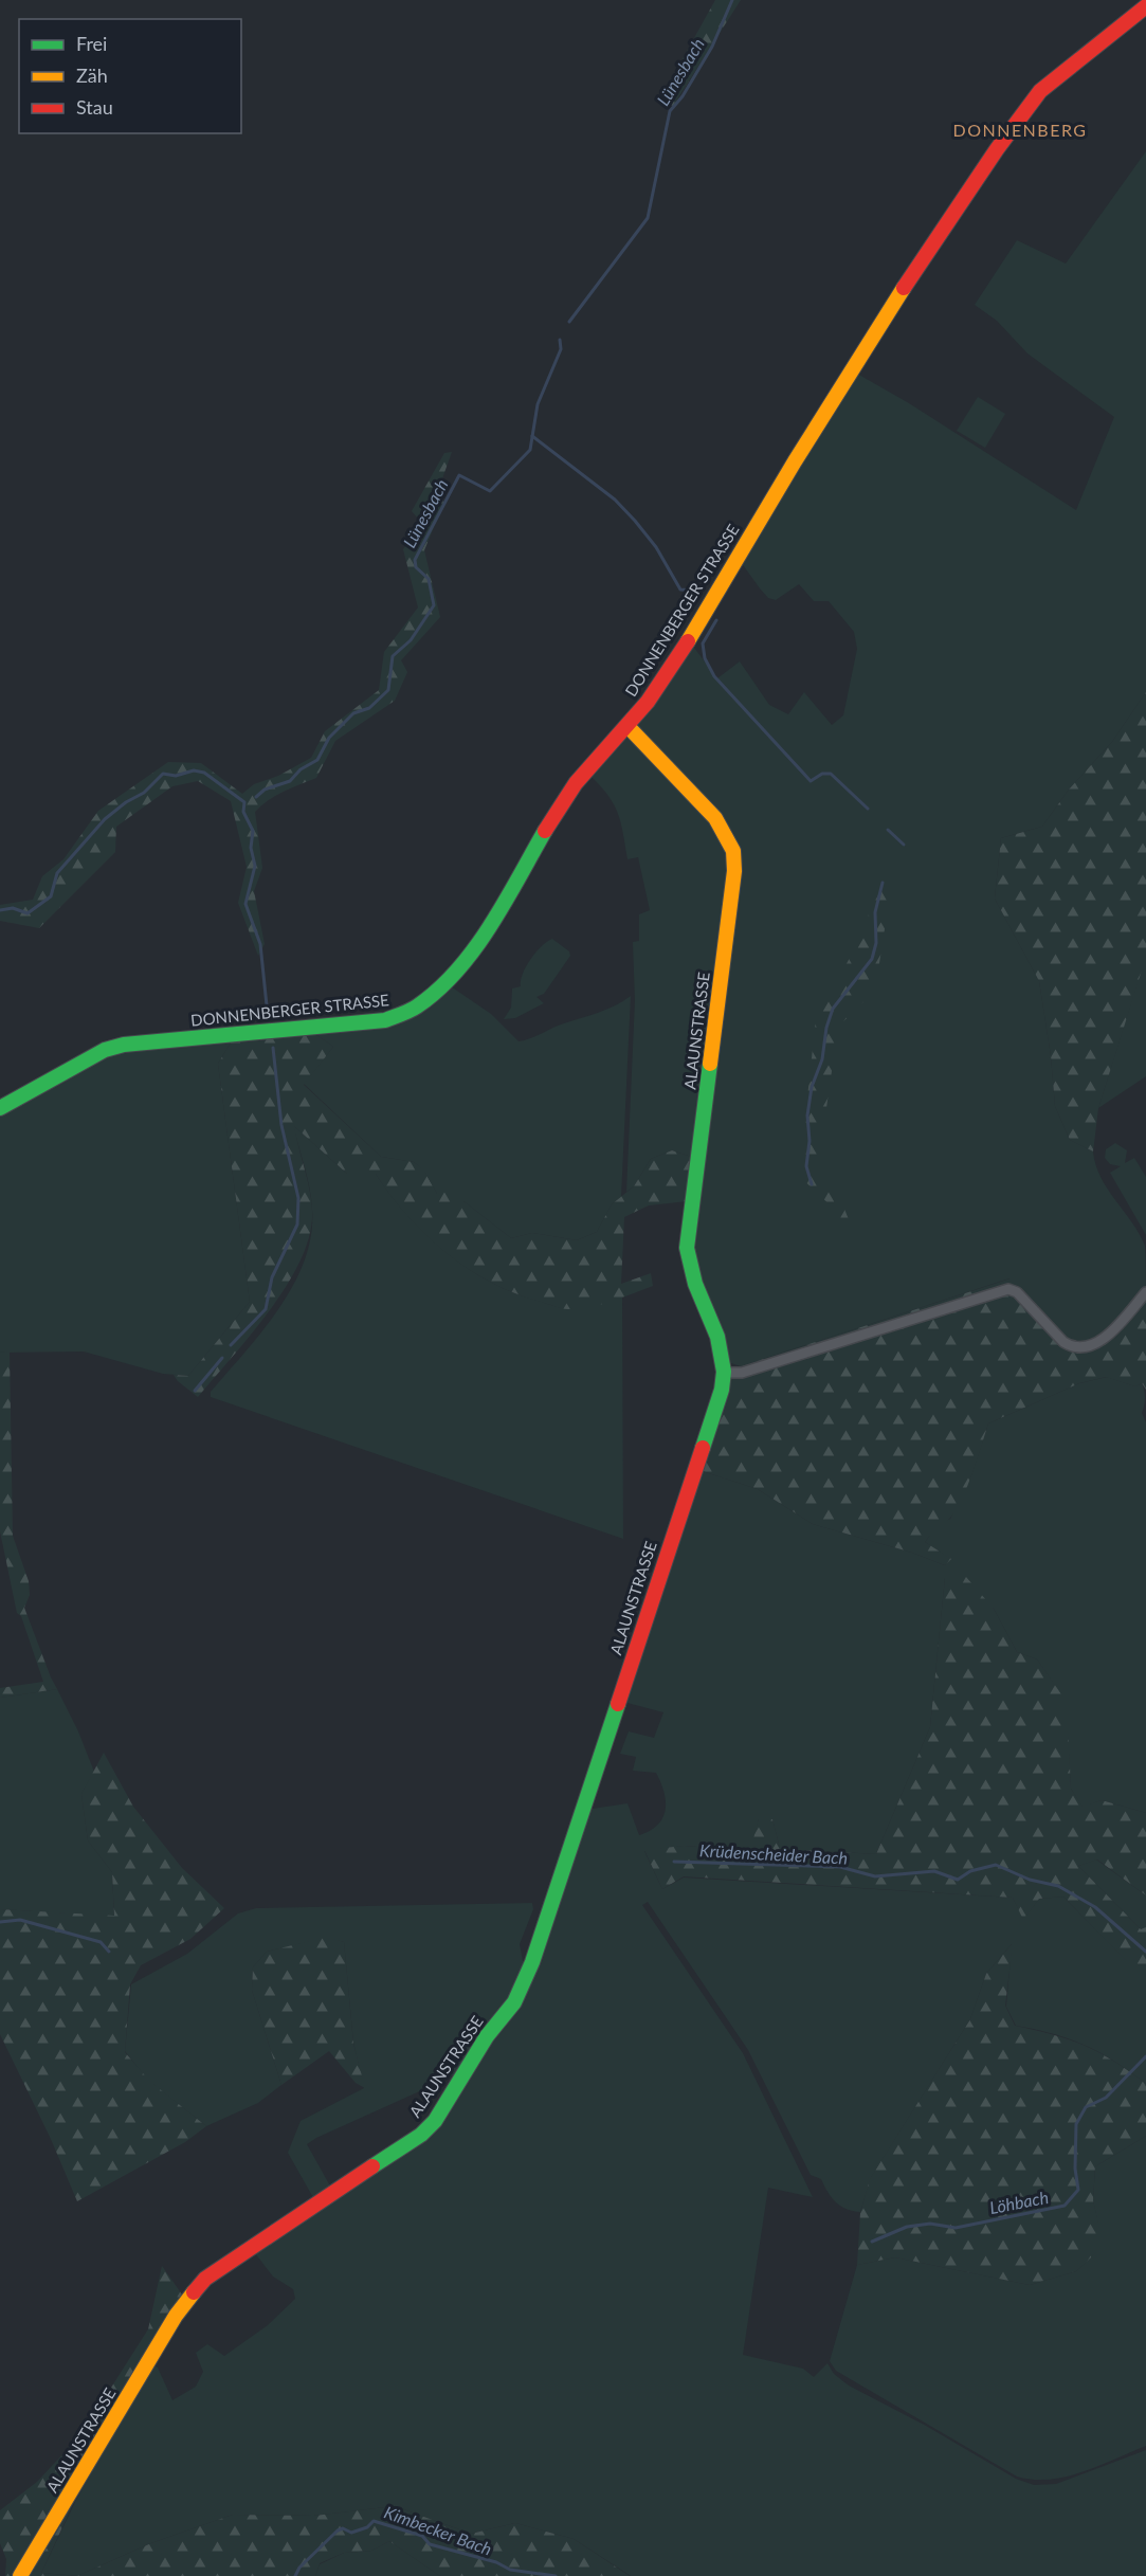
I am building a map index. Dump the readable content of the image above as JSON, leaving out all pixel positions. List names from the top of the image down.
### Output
{
  "streets": {
    "street": ["DONNENBERGER STRASSE", "ALAUNSTRASSE"]
  },
  "crossings": [
    ["DONNENBERGER STRASSE", "ALAUNSTRASSE"]
  ],
  "districts": ["DONNENBERG"],
  "water": [
    "Lünesbach",
    "Krüdenscheider Bach",
    "Löhbach",
    "Kimbecker Bach"
  ],
  "legend": ["Frei", "Zäh", "Stau"]
}
